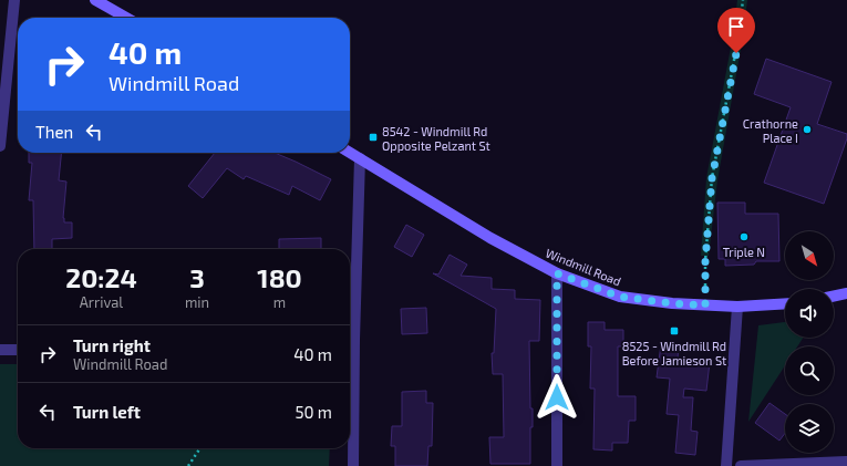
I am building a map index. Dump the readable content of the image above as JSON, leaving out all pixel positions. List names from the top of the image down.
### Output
{
  "streets": {
    "main road": ["Windmill Road"]
  },
  "places": {
    "other": ["Crathorne Place I", "Triple N"],
    "transit": ["8542 - Windmill Rd Opposite Pelzant St", "8525 - Windmill Rd Before Jamieson St"]
  },
  "north": "bottom right",
  "page": {
    "turn": ["40 m", "Windmill Road"],
    "then": "Then",
    "eta": [
      "20:24",
      "Arrival",
      "3",
      "min",
      "180",
      "m"
    ],
    "list": [
      {
        "name": "Turn right",
        "note": "Windmill Road",
        "value": "40 m"
      },
      {
        "name": "Turn left",
        "value": "50 m"
      }
    ]
  }
}
